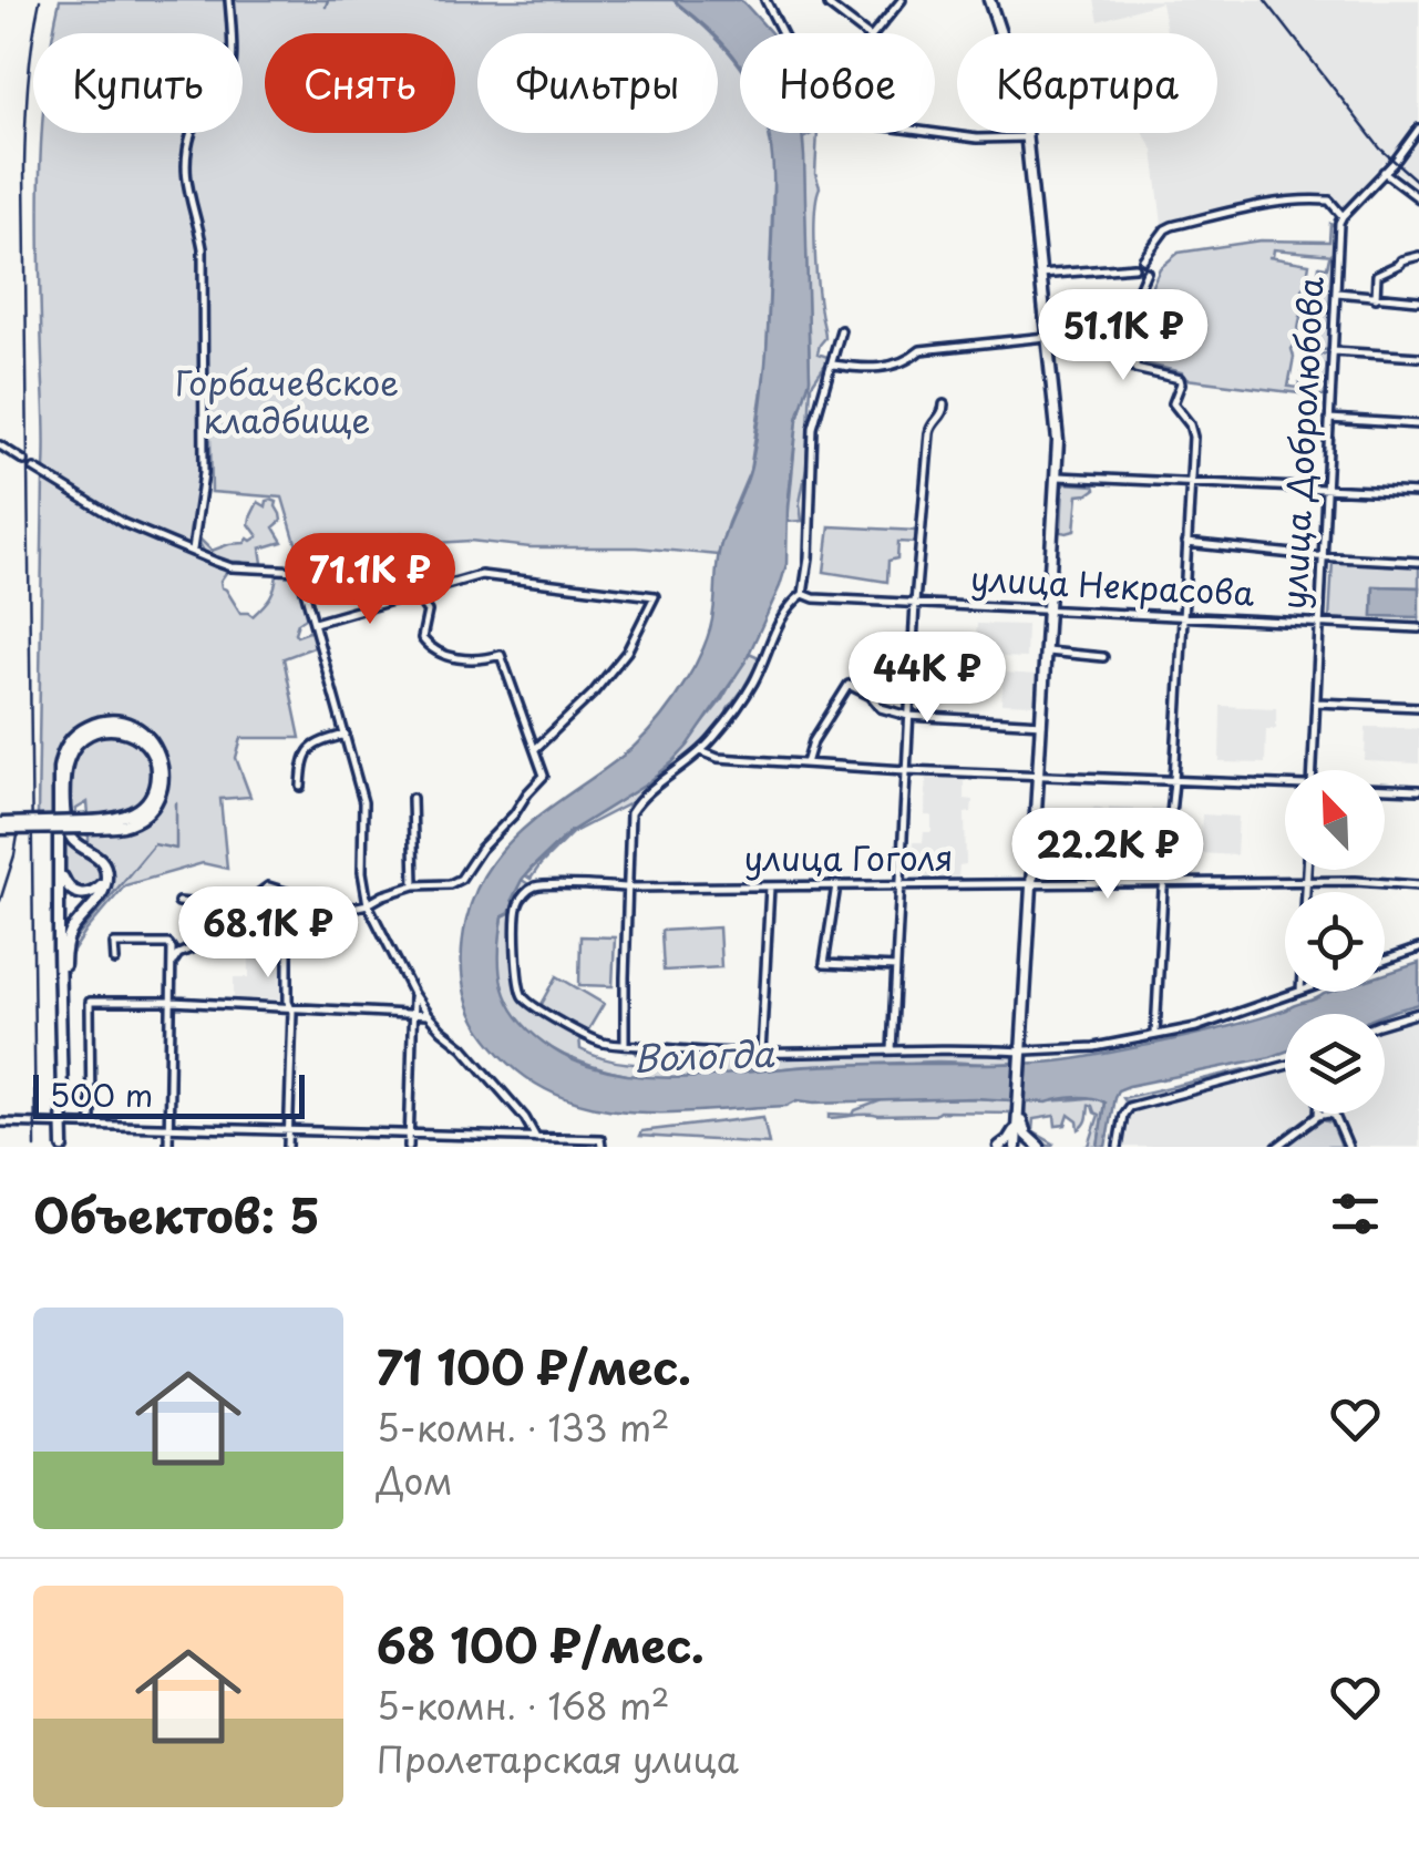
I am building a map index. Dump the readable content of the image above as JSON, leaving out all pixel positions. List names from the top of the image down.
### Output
{
  "streets": {
    "street": ["улица Добролюбова", "улица Некрасова", "улица Гоголя"]
  },
  "crossings": [
    ["улица Добролюбова", "улица Некрасова"]
  ],
  "water": ["Вологда"],
  "parks": ["Горбачевское кладбище"],
  "scale_bar": "500 m",
  "north": "top left",
  "page": {
    "chip": [
      "Купить",
      "Снять",
      "Фильтры",
      "Новое",
      "Квартира"
    ],
    "price": [
      "51.1K ₽",
      "71.1K ₽",
      "44K ₽",
      "22.2K ₽",
      "68.1K ₽"
    ],
    "scale": "500 m",
    "heading": "Объектов: 5",
    "list": [
      {
        "name": "71 100 ₽/мес.",
        "note": "5-комн. · 133 m² · Дом"
      },
      {
        "name": "68 100 ₽/мес.",
        "note": "5-комн. · 168 m² · Пролетарская улица"
      }
    ]
  }
}
